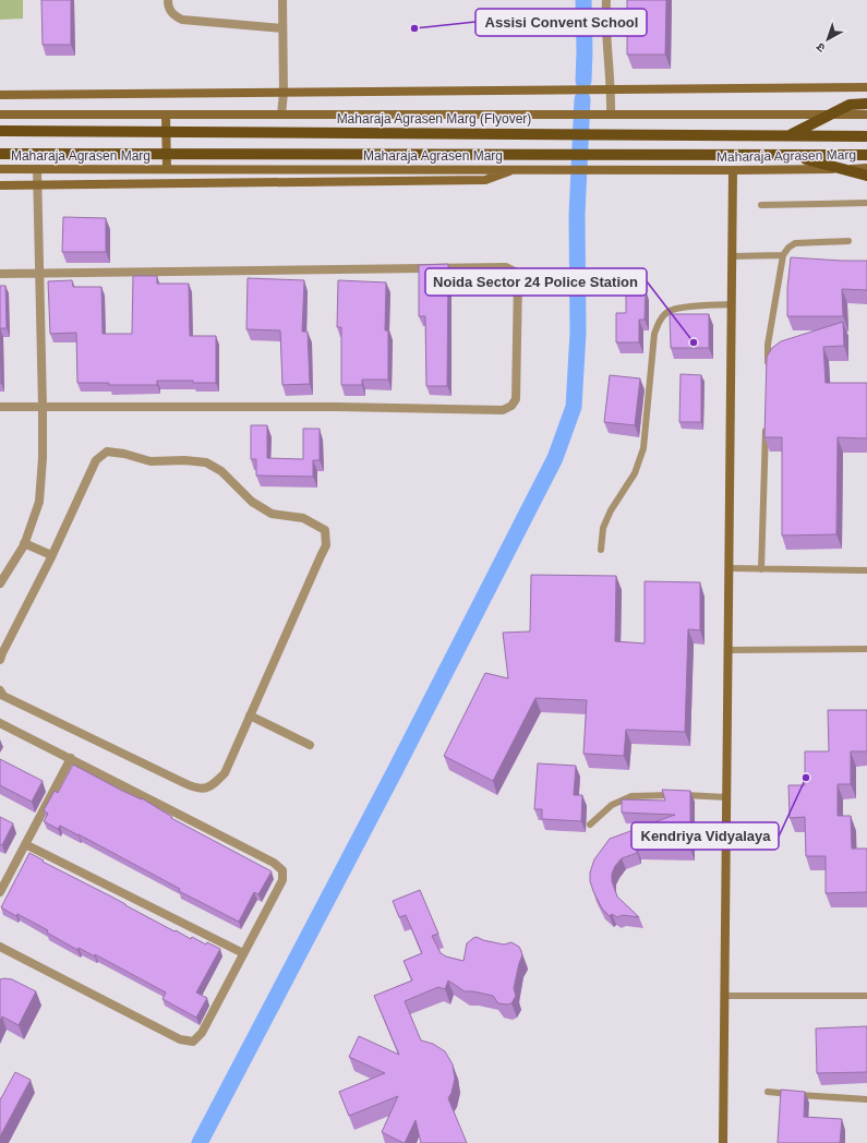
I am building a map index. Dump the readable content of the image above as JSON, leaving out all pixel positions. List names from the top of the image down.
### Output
{
  "streets": {
    "main road": ["Maharaja Agrasen Marg (Flyover)"],
    "street": ["Maharaja Agrasen Marg"]
  },
  "places": ["Assisi Convent School", "Noida Sector 24 Police Station", "Kendriya Vidyalaya"],
  "north": "bottom left"
}
